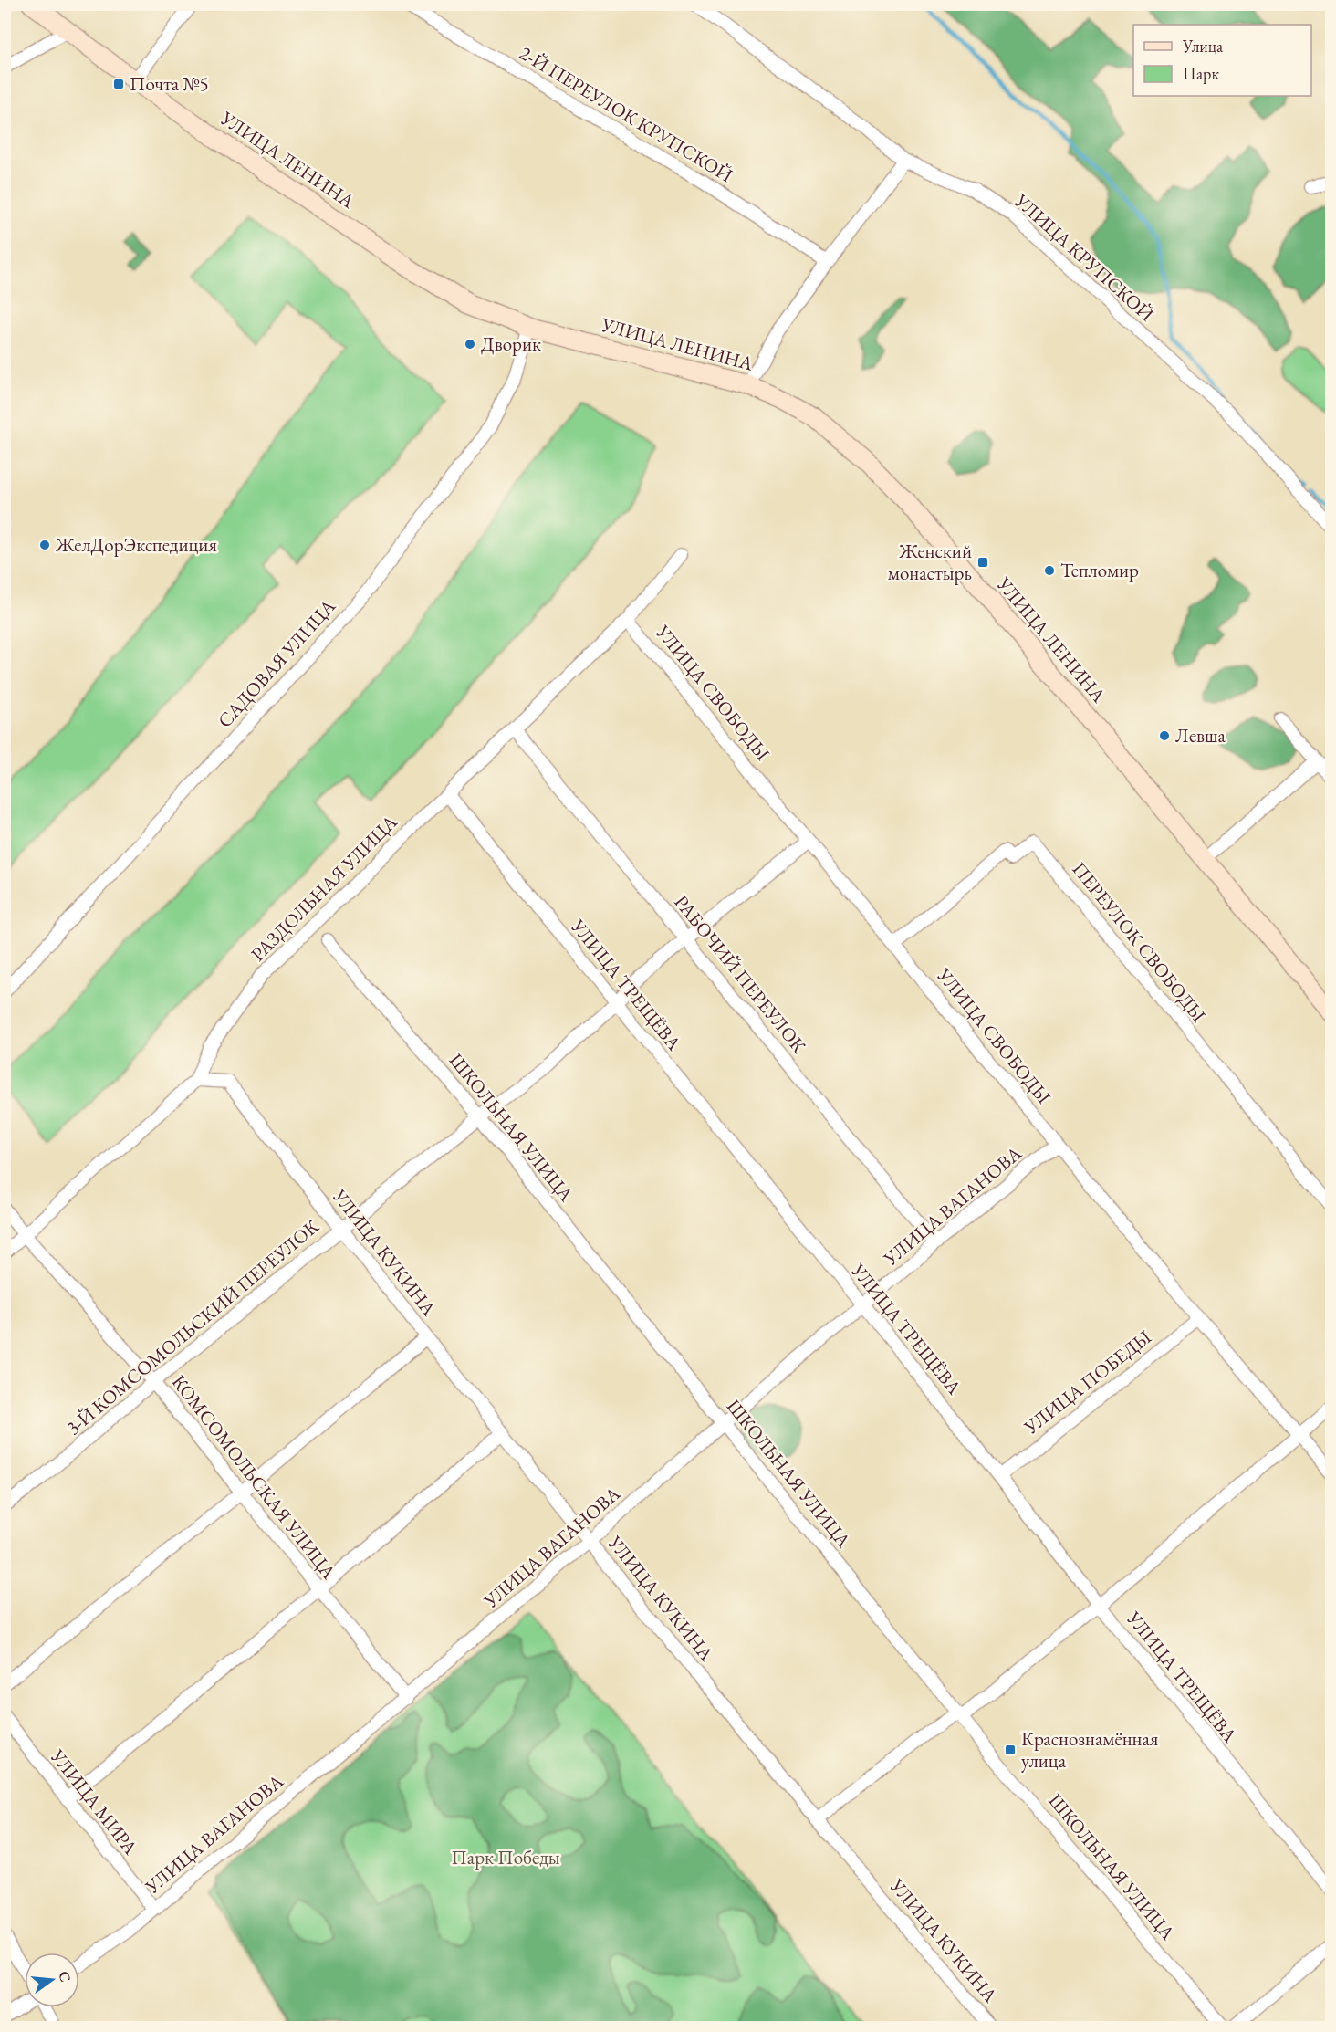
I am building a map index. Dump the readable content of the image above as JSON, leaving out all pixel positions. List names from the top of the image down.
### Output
{
  "streets": {
    "street": [
      "2-Й ПЕРЕУЛОК КРУПСКОЙ",
      "УЛИЦА ЛЕНИНА",
      "УЛИЦА КРУПСКОЙ",
      "САДОВАЯ УЛИЦА",
      "УЛИЦА СВОБОДЫ",
      "РАЗДОЛЬНАЯ УЛИЦА",
      "ПЕРЕУЛОК СВОБОДЫ",
      "РАБОЧИЙ ПЕРЕУЛОК",
      "УЛИЦА ТРЕЩЁВА",
      "ШКОЛЬНАЯ УЛИЦА",
      "УЛИЦА ВАГАНОВА",
      "УЛИЦА КУКИНА",
      "3-Й КОМСОМОЛЬСКИЙ ПЕРЕУЛОК",
      "УЛИЦА ПОБЕДЫ",
      "КОМСОМОЛЬСКАЯ УЛИЦА",
      "УЛИЦА МИРА"
    ]
  },
  "crossings": [
    ["УЛИЦА ЛЕНИНА", "САДОВАЯ УЛИЦА"],
    ["УЛИЦА СВОБОДЫ", "РАЗДОЛЬНАЯ УЛИЦА"],
    ["УЛИЦА СВОБОДЫ", "ПЕРЕУЛОК СВОБОДЫ"],
    ["УЛИЦА СВОБОДЫ", "УЛИЦА ВАГАНОВА"],
    ["УЛИЦА СВОБОДЫ", "3-Й КОМСОМОЛЬСКИЙ ПЕРЕУЛОК"],
    ["УЛИЦА СВОБОДЫ", "УЛИЦА ПОБЕДЫ"],
    ["РАЗДОЛЬНАЯ УЛИЦА", "РАБОЧИЙ ПЕРЕУЛОК"],
    ["РАЗДОЛЬНАЯ УЛИЦА", "УЛИЦА ТРЕЩЁВА"],
    ["РАЗДОЛЬНАЯ УЛИЦА", "УЛИЦА КУКИНА"],
    ["РАЗДОЛЬНАЯ УЛИЦА", "КОМСОМОЛЬСКАЯ УЛИЦА"],
    ["РАБОЧИЙ ПЕРЕУЛОК", "УЛИЦА ВАГАНОВА"],
    ["РАБОЧИЙ ПЕРЕУЛОК", "3-Й КОМСОМОЛЬСКИЙ ПЕРЕУЛОК"],
    ["УЛИЦА ТРЕЩЁВА", "УЛИЦА ВАГАНОВА"],
    ["УЛИЦА ТРЕЩЁВА", "3-Й КОМСОМОЛЬСКИЙ ПЕРЕУЛОК"],
    ["УЛИЦА ТРЕЩЁВА", "УЛИЦА ПОБЕДЫ"],
    ["ШКОЛЬНАЯ УЛИЦА", "УЛИЦА ВАГАНОВА"],
    ["ШКОЛЬНАЯ УЛИЦА", "3-Й КОМСОМОЛЬСКИЙ ПЕРЕУЛОК"],
    ["УЛИЦА ВАГАНОВА", "УЛИЦА КУКИНА"],
    ["УЛИЦА ВАГАНОВА", "КОМСОМОЛЬСКАЯ УЛИЦА"],
    ["УЛИЦА ВАГАНОВА", "УЛИЦА МИРА"],
    ["УЛИЦА КУКИНА", "3-Й КОМСОМОЛЬСКИЙ ПЕРЕУЛОК"],
    ["3-Й КОМСОМОЛЬСКИЙ ПЕРЕУЛОК", "КОМСОМОЛЬСКАЯ УЛИЦА"]
  ],
  "parks": ["Парк Победы"],
  "places": {
    "transit": ["Почта №5", "Женский монастырь", "Краснознамённая улица"],
    "other": [
      "Дворик",
      "ЖелДорЭкспедиция",
      "Тепломир",
      "Левша"
    ]
  },
  "legend": ["Улица", "Парк"],
  "north": "right"
}
